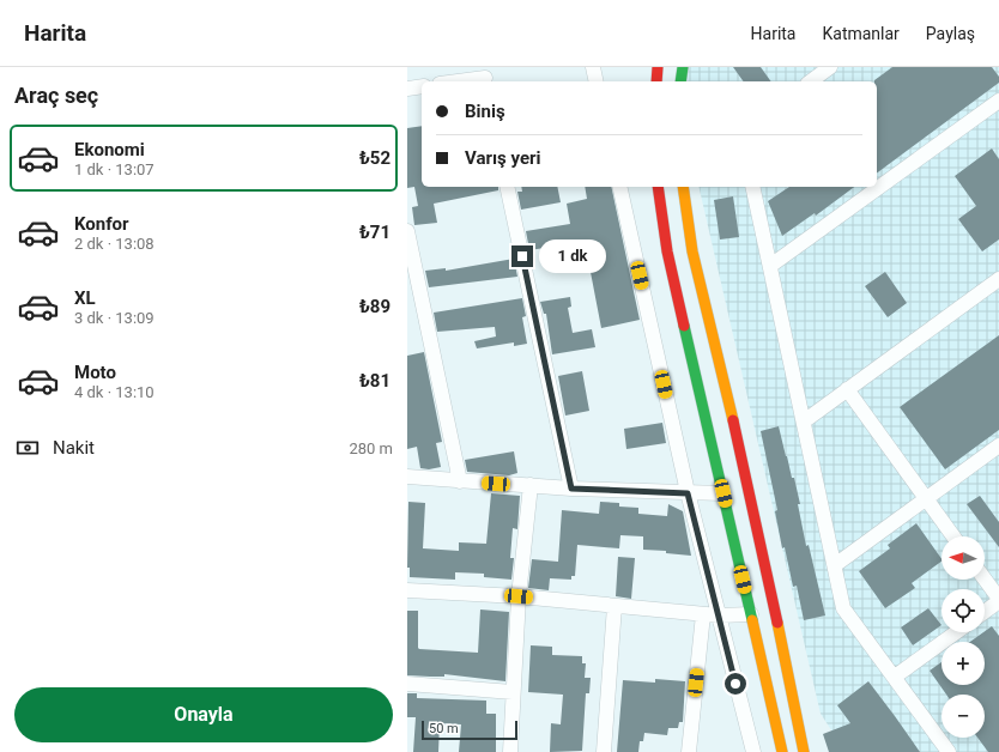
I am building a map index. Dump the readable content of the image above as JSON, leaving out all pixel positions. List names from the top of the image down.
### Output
{
  "scale_bar": "50 m",
  "north": "left",
  "page": {
    "header": "Harita",
    "nav": ["Harita", "Katmanlar", "Paylaş"],
    "heading": "Araç seç",
    "banner": ["Biniş", "Varış yeri"],
    "list": [
      {
        "name": "Ekonomi",
        "note": "1 dk · 13:07",
        "value": "₺52"
      },
      {
        "name": "Konfor",
        "note": "2 dk · 13:08",
        "value": "₺71"
      },
      {
        "name": "XL",
        "note": "3 dk · 13:09",
        "value": "₺89"
      },
      {
        "name": "Moto",
        "note": "4 dk · 13:10",
        "value": "₺81"
      }
    ],
    "bubble": "1 dk",
    "pay": ["Nakit", "280 m"],
    "map_buttons": ["+", "−"],
    "buttons": "Onayla",
    "scale": "50 m"
  }
}
